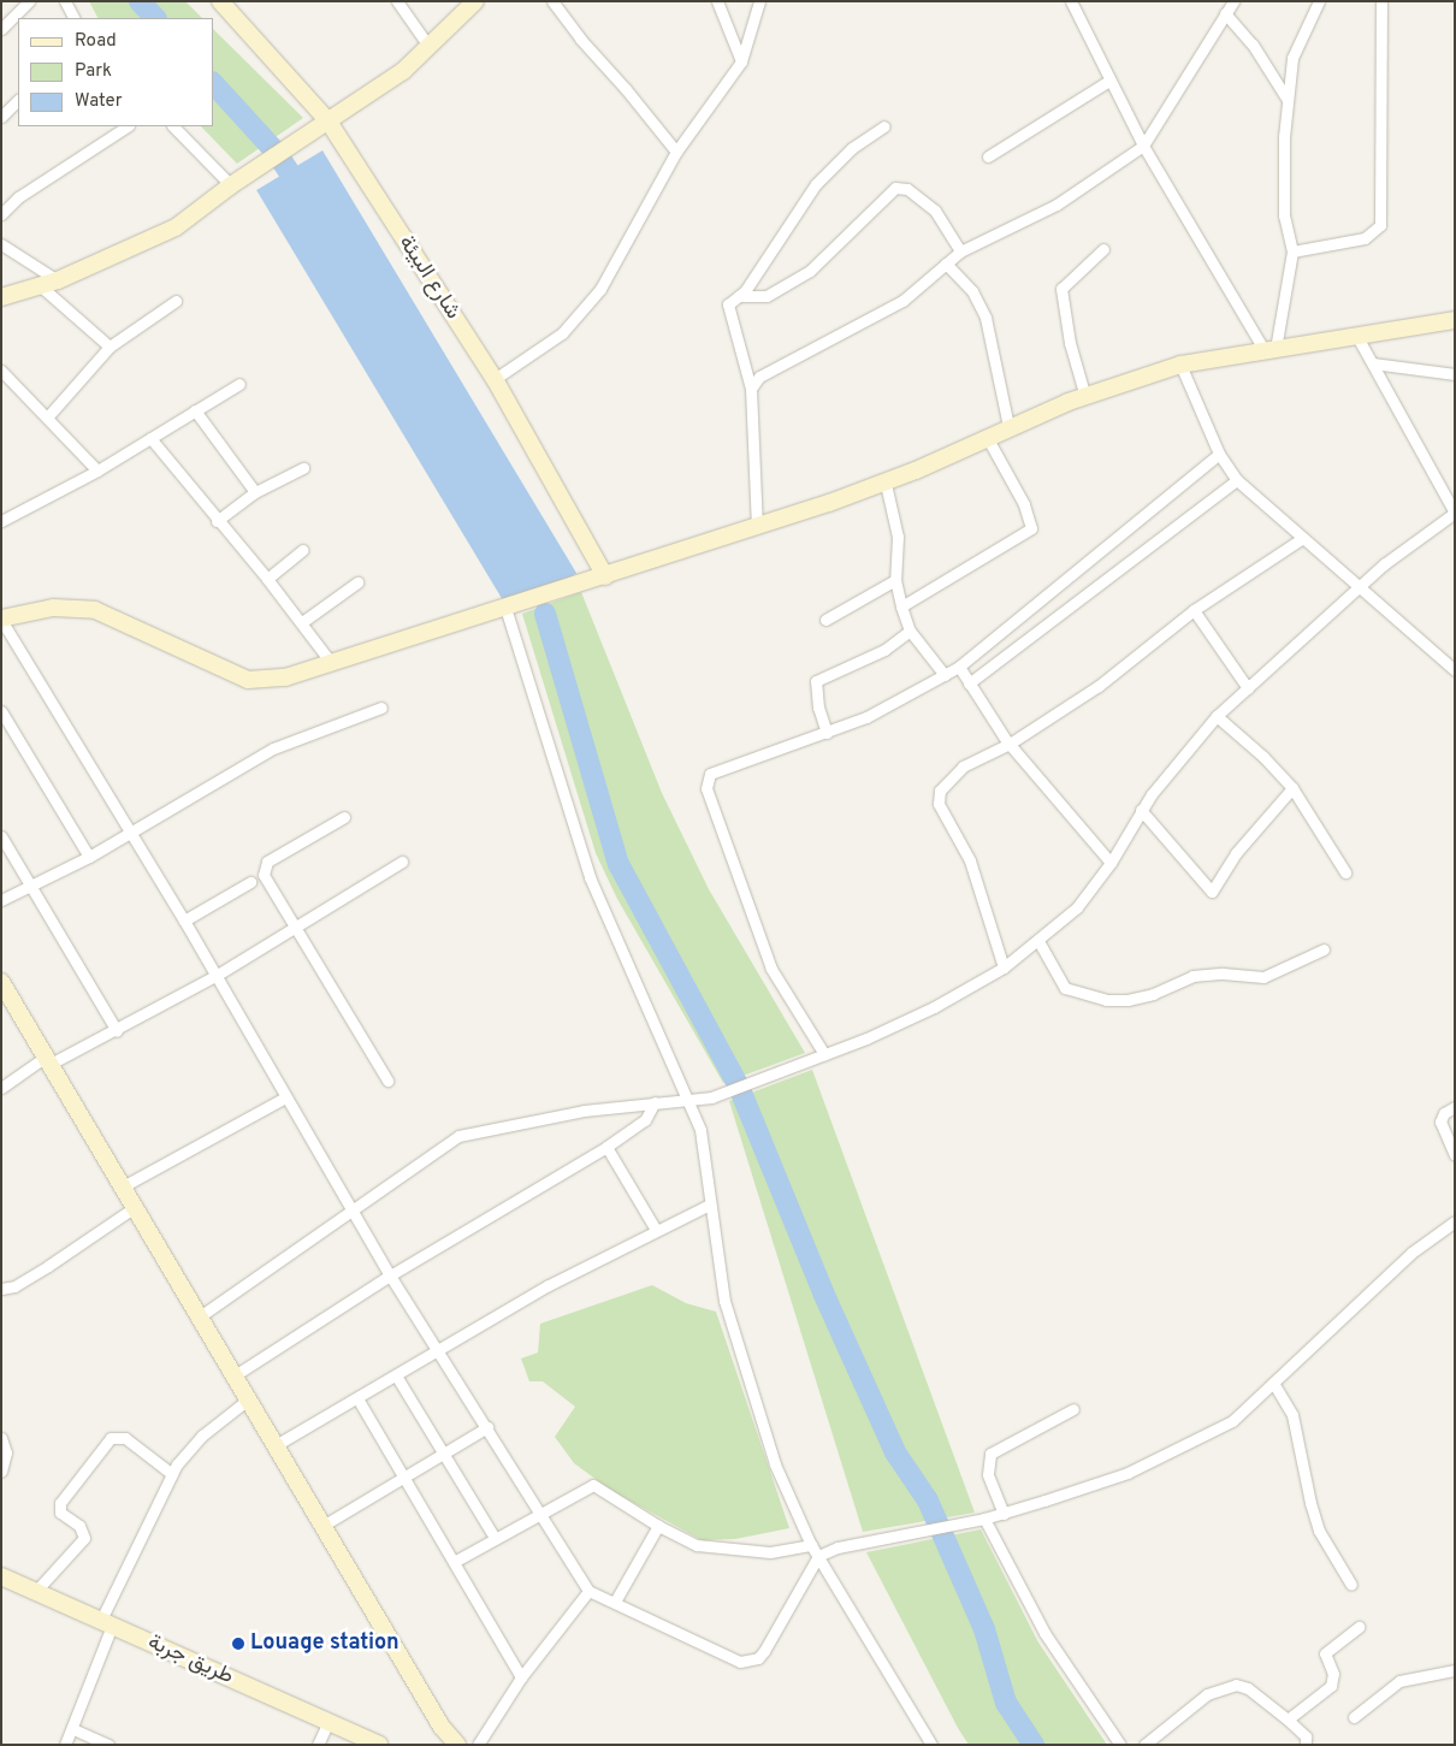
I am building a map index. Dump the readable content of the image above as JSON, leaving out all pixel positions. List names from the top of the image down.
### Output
{
  "streets": {
    "street": ["شارع البيئة", "طريق جربة"]
  },
  "places": ["Louage station"],
  "legend": ["Road", "Park", "Water"]
}
